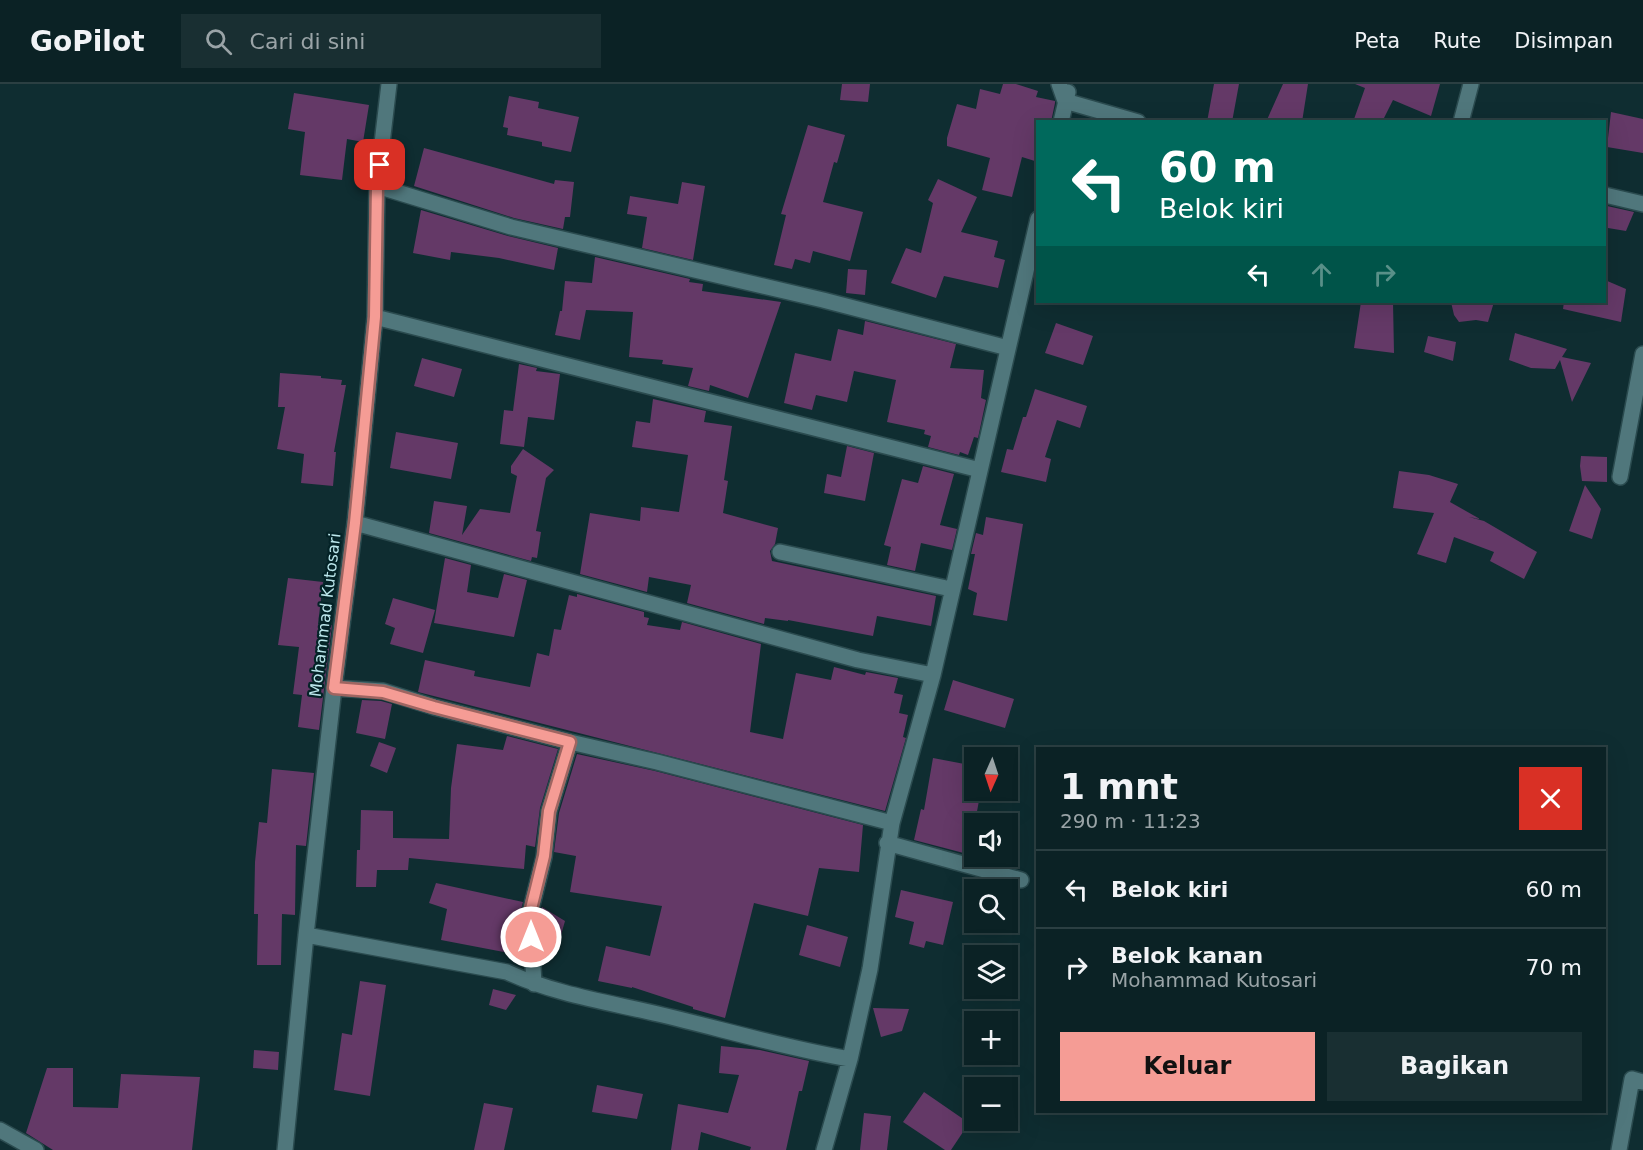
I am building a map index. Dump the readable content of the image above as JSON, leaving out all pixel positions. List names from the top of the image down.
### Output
{
  "streets": {
    "street": ["Mohammad Kutosari"]
  },
  "north": "bottom",
  "page": {
    "header": "GoPilot",
    "search": "Cari di sini",
    "nav": ["Peta", "Rute", "Disimpan"],
    "turn": ["60 m", "Belok kiri"],
    "map_buttons": ["+", "−"],
    "heading": ["1 mnt", "290 m · 11:23"],
    "list": [
      {
        "name": "Belok kiri",
        "value": "60 m"
      },
      {
        "name": "Belok kanan",
        "note": "Mohammad Kutosari",
        "value": "70 m"
      }
    ],
    "buttons": ["Keluar", "Bagikan"]
  }
}
